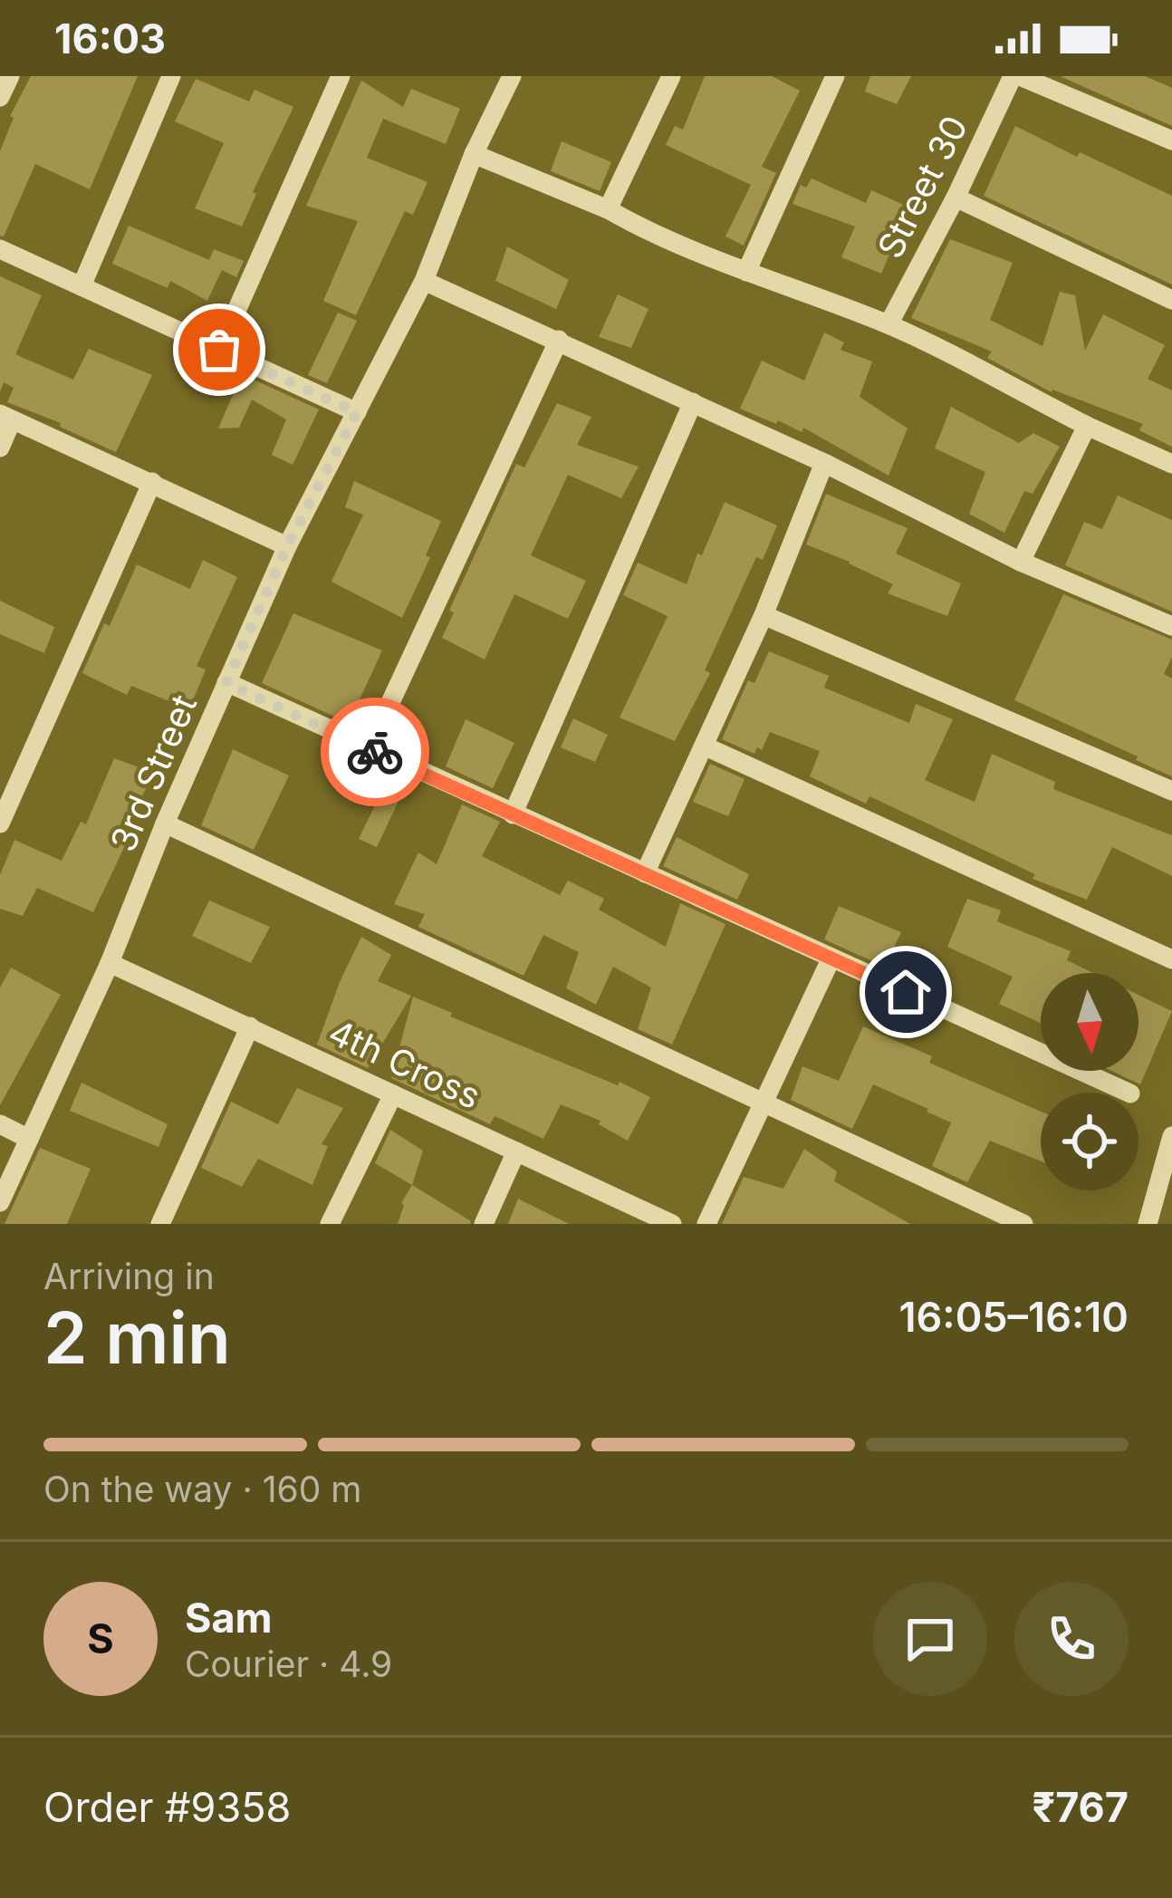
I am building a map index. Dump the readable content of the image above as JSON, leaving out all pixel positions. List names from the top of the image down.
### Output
{
  "streets": {
    "street": ["Street 30", "3rd Street", "4th Cross"]
  },
  "crossings": [
    ["3rd Street", "4th Cross"]
  ],
  "north": "bottom",
  "page": {
    "status": "16:03",
    "heading": ["2 min", "Arriving in", "16:05–16:10"],
    "panel": [
      "Sam",
      "Courier · 4.9",
      "Order #9358",
      "₹767"
    ],
    "bar": "On the way · 160 m",
    "round": "S"
  }
}
